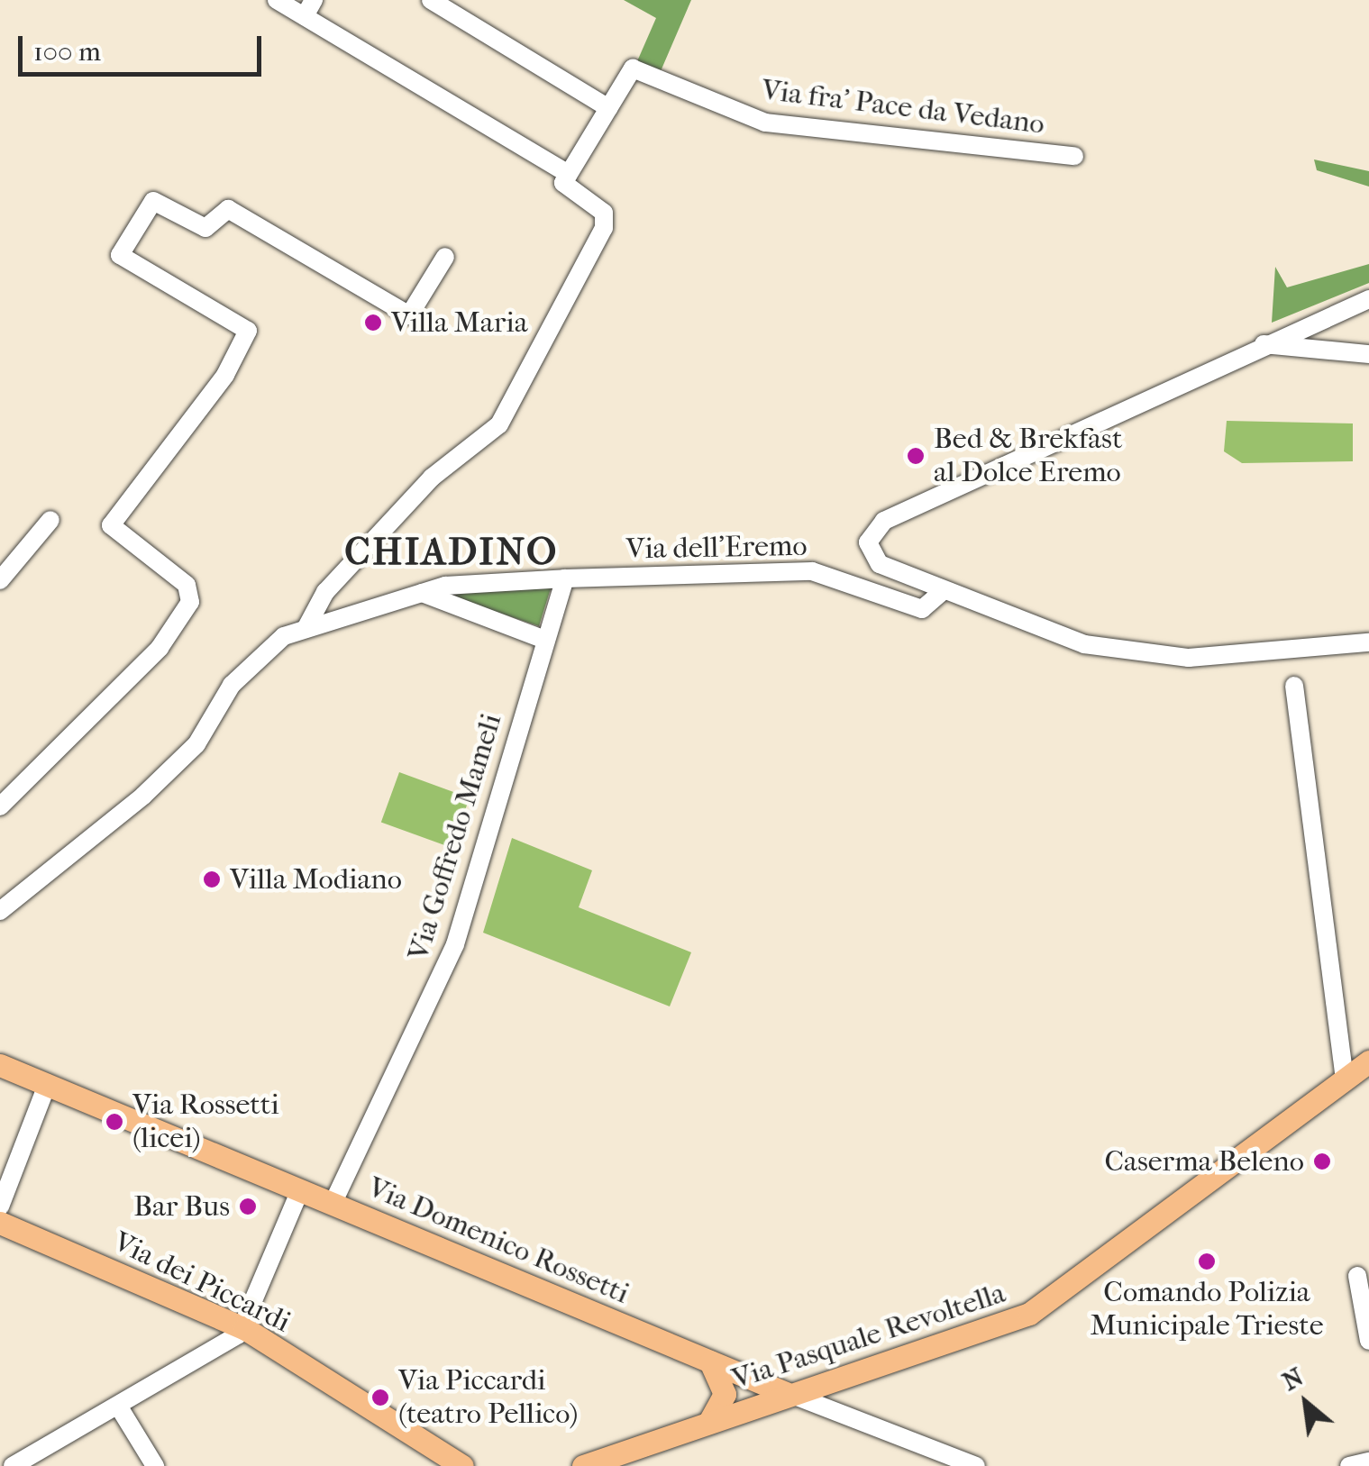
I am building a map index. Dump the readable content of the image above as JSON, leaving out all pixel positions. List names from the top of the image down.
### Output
{
  "streets": {
    "main road": ["Via Domenico Rossetti", "Via dei Piccardi", "Via Pasquale Revoltella"],
    "street": ["Via fra' Pace da Vedano", "Via dell'Eremo", "Via Goffredo Mameli"]
  },
  "crossings": [
    ["Via dell'Eremo", "Via Goffredo Mameli"],
    ["Via Goffredo Mameli", "Via Domenico Rossetti"],
    ["Via Domenico Rossetti", "Via Pasquale Revoltella"]
  ],
  "districts": ["CHIADINO"],
  "places": [
    "Villa Maria",
    "Bed & Brekfast al Dolce Eremo",
    "Villa Modiano",
    "Via Rossetti (licei)",
    "Caserma Beleno",
    "Bar Bus",
    "Comando Polizia Municipale Trieste",
    "Via Piccardi (teatro Pellico)"
  ],
  "scale_bar": "100 m",
  "north": "top left"
}
